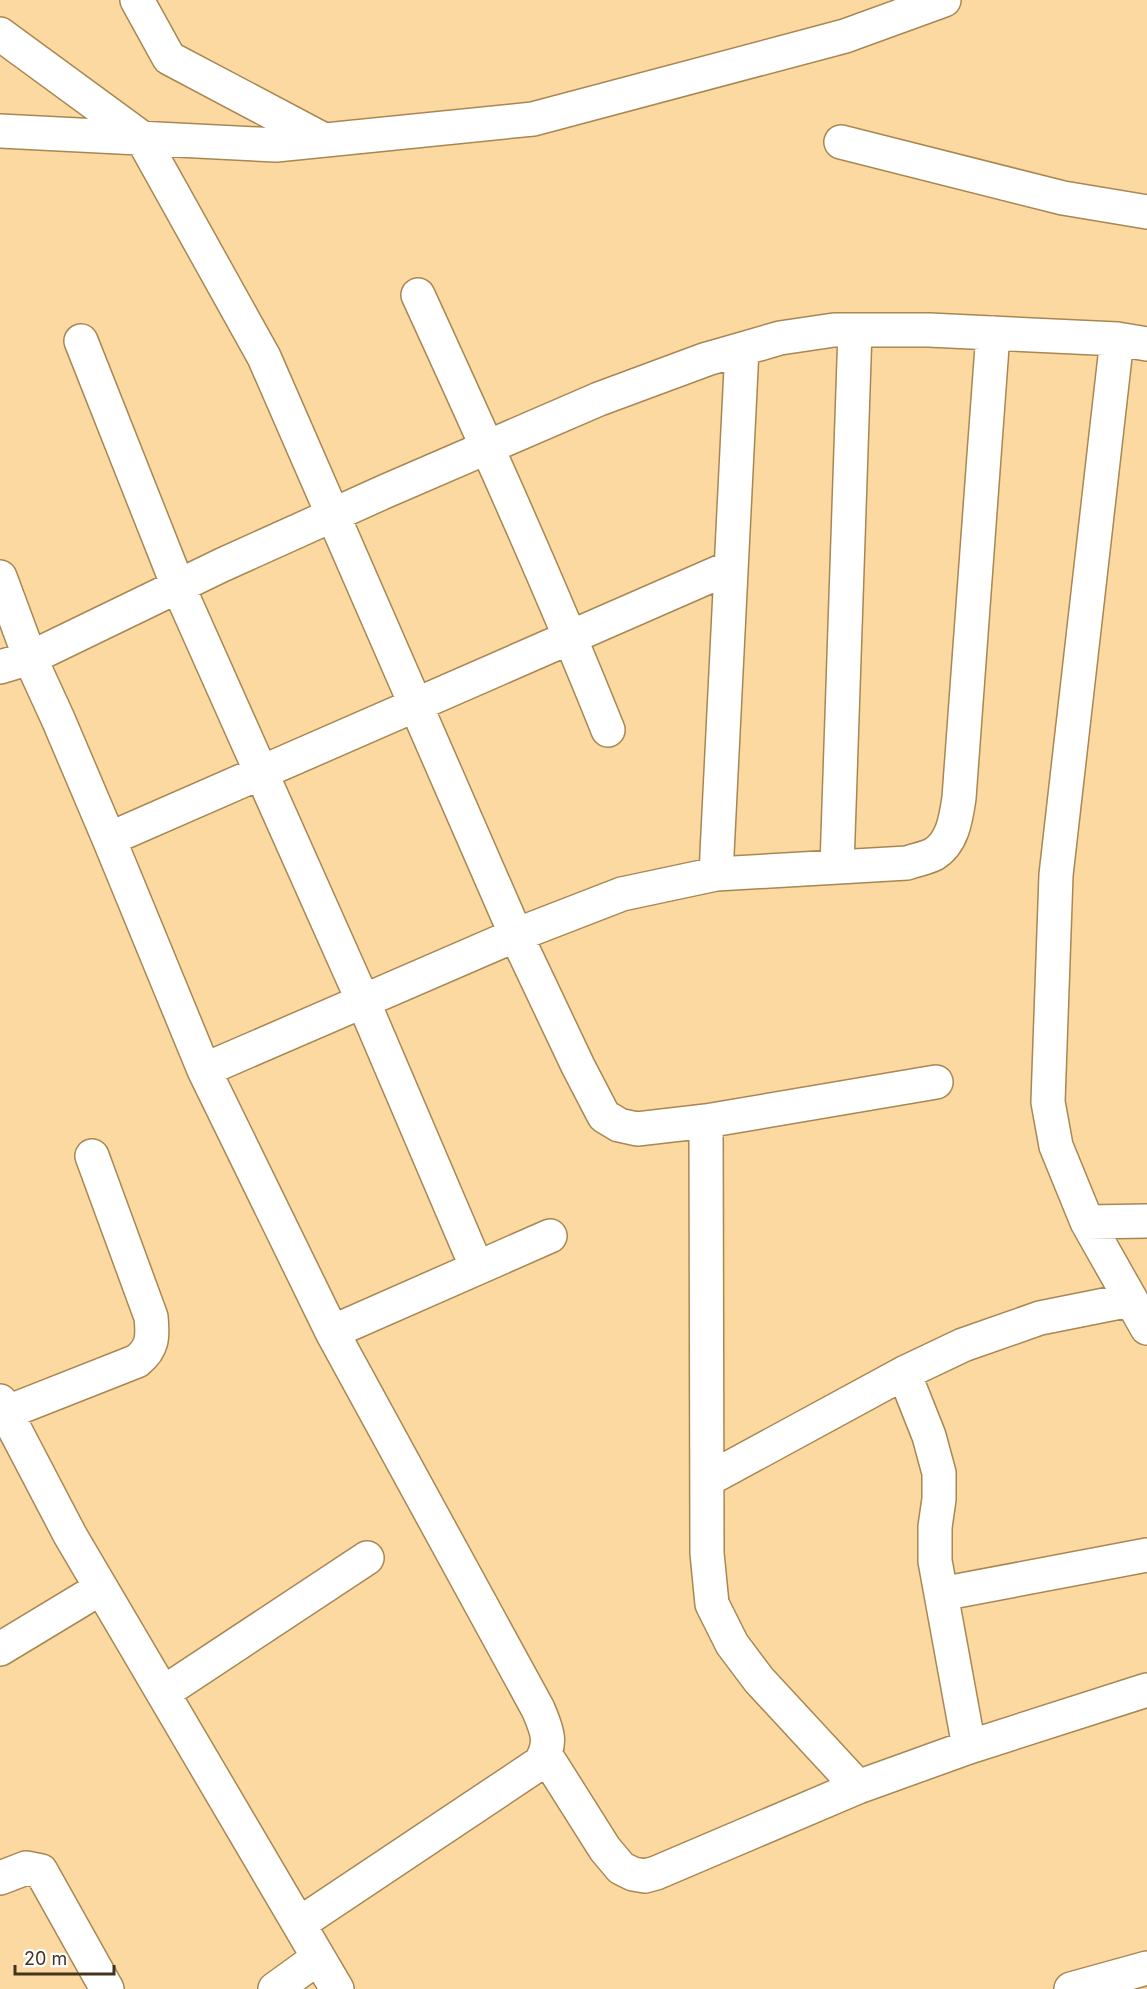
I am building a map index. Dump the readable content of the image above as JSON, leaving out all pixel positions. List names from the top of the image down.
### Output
{
  "scale_bar": "20 m"
}
